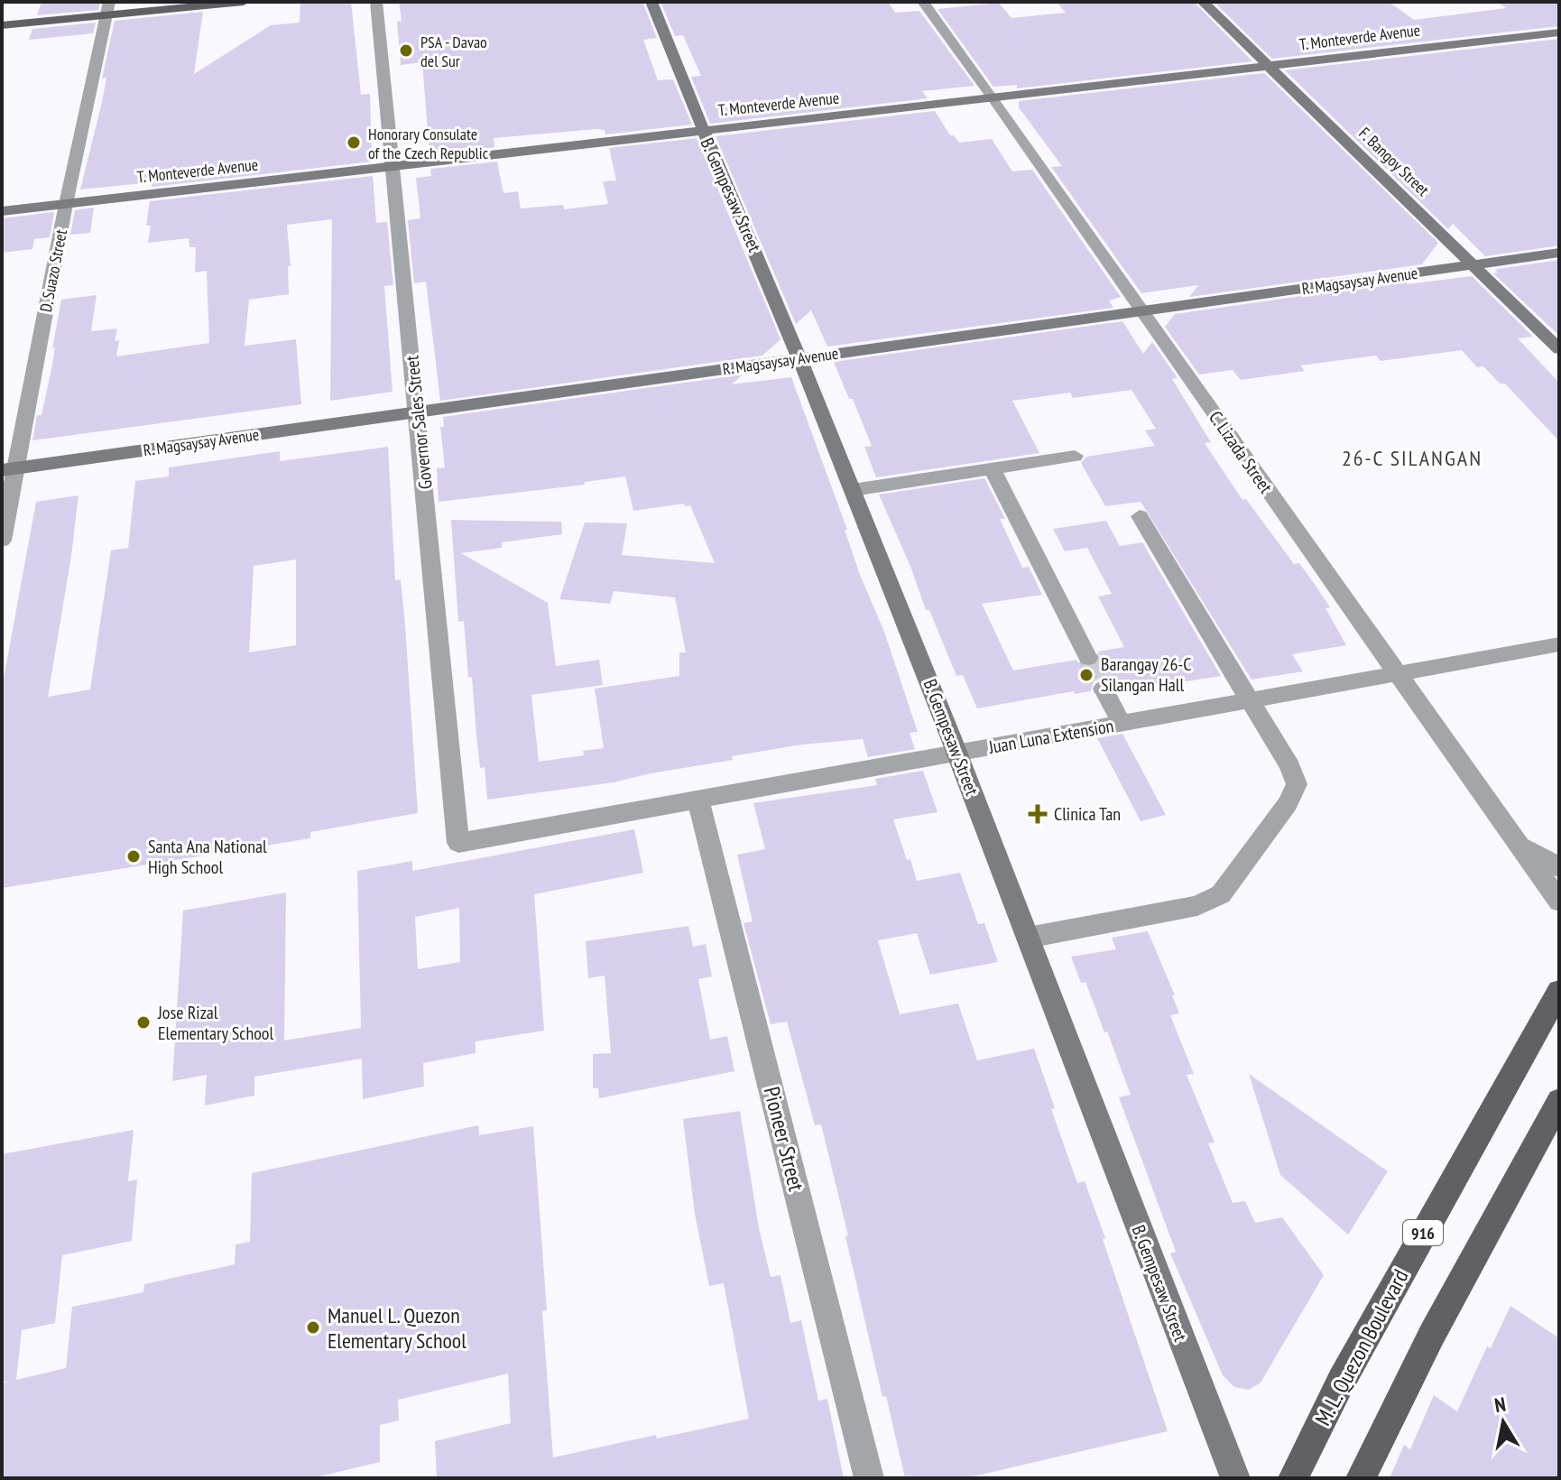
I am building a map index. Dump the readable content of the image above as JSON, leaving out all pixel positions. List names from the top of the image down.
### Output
{
  "streets": {
    "main road": ["916", "M. L. Quezon Boulevard"],
    "street": [
      "T. Monteverde Avenue",
      "F. Bangoy Street",
      "B. Gempesaw Street",
      "D. Suazo Street",
      "R. Magsaysay Avenue",
      "Governor Sales Street",
      "C. Lizada Street",
      "Juan Luna Extension",
      "Pioneer Street"
    ]
  },
  "crossings": [
    ["T. Monteverde Avenue", "F. Bangoy Street"],
    ["T. Monteverde Avenue", "B. Gempesaw Street"],
    ["T. Monteverde Avenue", "D. Suazo Street"],
    ["T. Monteverde Avenue", "Governor Sales Street"],
    ["T. Monteverde Avenue", "C. Lizada Street"],
    ["F. Bangoy Street", "R. Magsaysay Avenue"],
    ["B. Gempesaw Street", "R. Magsaysay Avenue"],
    ["B. Gempesaw Street", "Juan Luna Extension"],
    ["D. Suazo Street", "R. Magsaysay Avenue"],
    ["R. Magsaysay Avenue", "Governor Sales Street"],
    ["R. Magsaysay Avenue", "C. Lizada Street"],
    ["Governor Sales Street", "Juan Luna Extension"],
    ["C. Lizada Street", "Juan Luna Extension"],
    ["Juan Luna Extension", "Pioneer Street"]
  ],
  "districts": ["26-C SILANGAN"],
  "places": {
    "other": [
      "PSA - Davao del Sur",
      "Honorary Consulate of the Czech Republic",
      "Barangay 26-C Silangan Hall",
      "Santa Ana National High School",
      "Jose Rizal Elementary School",
      "Manuel L. Quezon Elementary School"
    ],
    "health": ["Clinica Tan"]
  },
  "north": "top"
}
